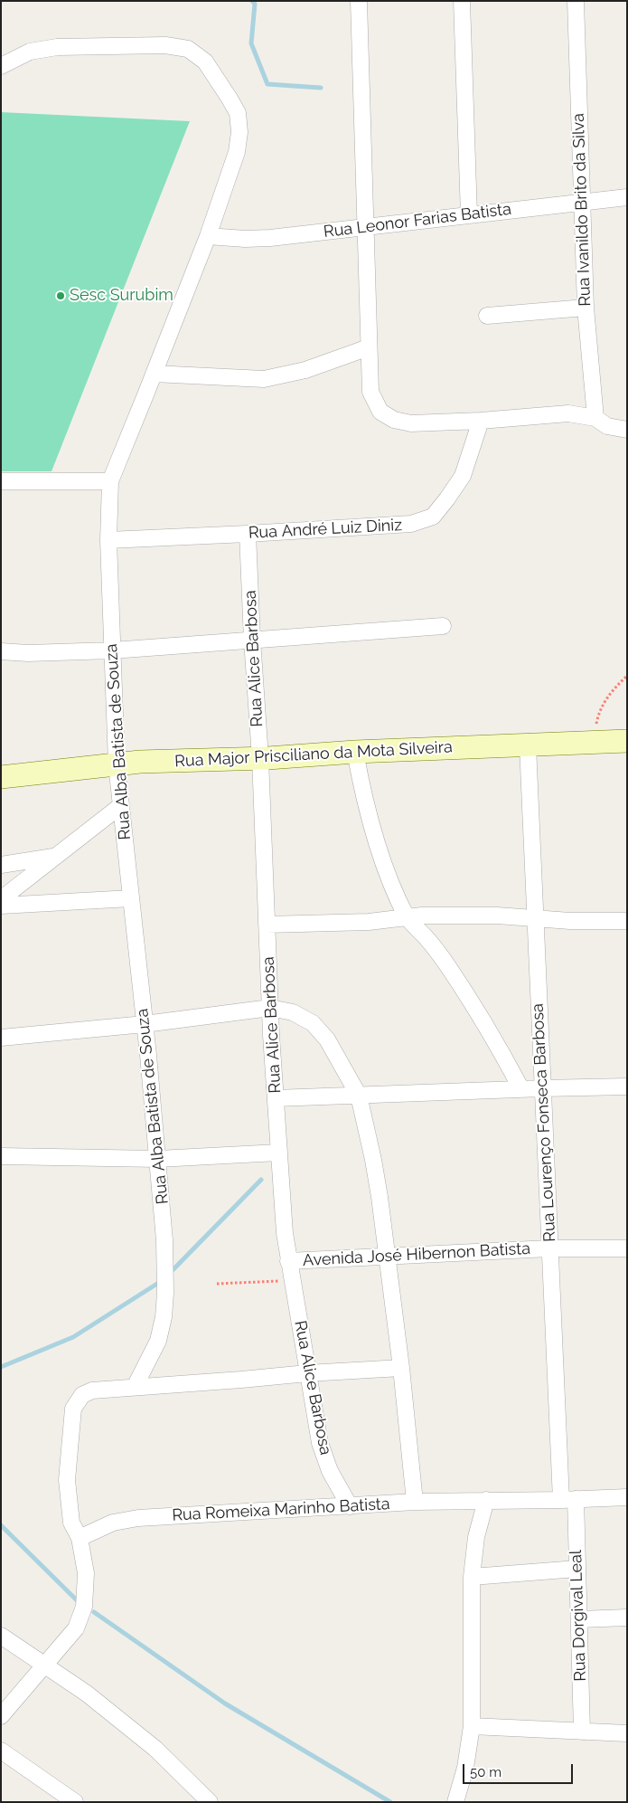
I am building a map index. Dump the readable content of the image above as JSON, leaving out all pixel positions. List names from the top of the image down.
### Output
{
  "streets": {
    "main road": ["Rua Major Prisciliano da Mota Silveira"],
    "street": [
      "Rua Ivanildo Brito da Silva",
      "Rua Leonor Farias Batista",
      "Rua André Luiz Diniz",
      "Rua Alice Barbosa",
      "Rua Alba Batista de Souza",
      "Rua Lourenço Fonseca Barbosa",
      "Avenida José Hibernon Batista",
      "Rua Romeixa Marinho Batista",
      "Rua Dorgival Leal"
    ]
  },
  "crossings": [
    ["Rua Ivanildo Brito da Silva", "Rua Leonor Farias Batista"],
    ["Rua Leonor Farias Batista", "Rua Alba Batista de Souza"],
    ["Rua André Luiz Diniz", "Rua Alice Barbosa"],
    ["Rua André Luiz Diniz", "Rua Alba Batista de Souza"],
    ["Rua Alice Barbosa", "Rua Major Prisciliano da Mota Silveira"],
    ["Rua Alice Barbosa", "Avenida José Hibernon Batista"],
    ["Rua Alice Barbosa", "Rua Romeixa Marinho Batista"],
    ["Rua Alba Batista de Souza", "Rua Major Prisciliano da Mota Silveira"],
    ["Rua Major Prisciliano da Mota Silveira", "Rua Lourenço Fonseca Barbosa"],
    ["Rua Lourenço Fonseca Barbosa", "Avenida José Hibernon Batista"],
    ["Rua Lourenço Fonseca Barbosa", "Rua Romeixa Marinho Batista"],
    ["Rua Lourenço Fonseca Barbosa", "Rua Dorgival Leal"],
    ["Rua Romeixa Marinho Batista", "Rua Dorgival Leal"]
  ],
  "places": ["Sesc Surubim"],
  "scale_bar": "50 m"
}
